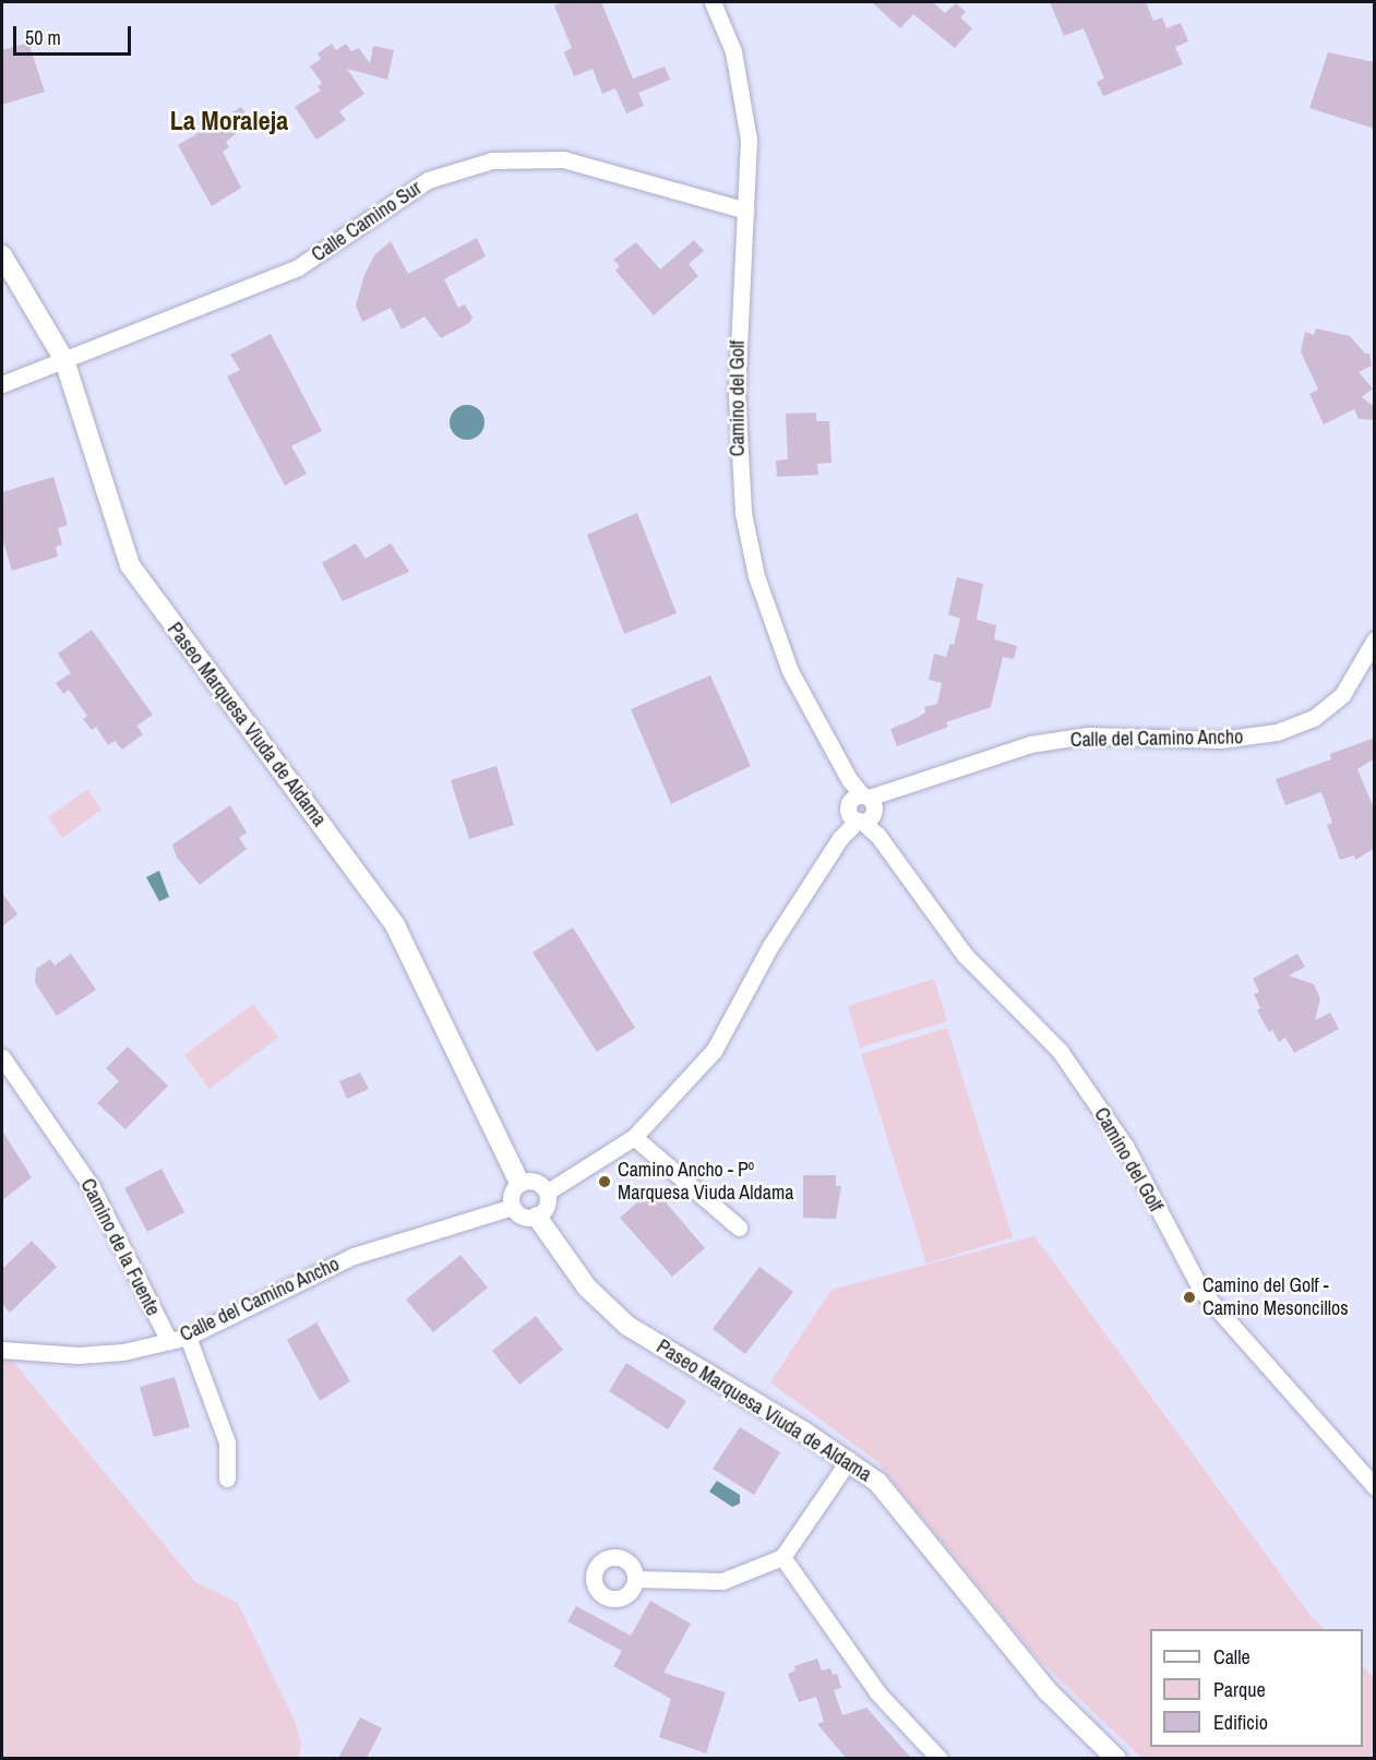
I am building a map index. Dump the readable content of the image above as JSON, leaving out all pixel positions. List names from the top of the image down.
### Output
{
  "streets": {
    "street": [
      "Calle Camino Sur",
      "Camino del Golf",
      "Paseo Marquesa Viuda de Aldama",
      "Calle del Camino Ancho",
      "Camino de la Fuente"
    ]
  },
  "crossings": [
    ["Calle Camino Sur", "Camino del Golf"],
    ["Calle Camino Sur", "Paseo Marquesa Viuda de Aldama"],
    ["Camino del Golf", "Calle del Camino Ancho"],
    ["Paseo Marquesa Viuda de Aldama", "Calle del Camino Ancho"],
    ["Calle del Camino Ancho", "Camino de la Fuente"]
  ],
  "districts": ["La Moraleja"],
  "places": ["Camino Ancho - Pº Marquesa Viuda Aldama", "Camino del Golf - Camino Mesoncillos"],
  "legend": ["Calle", "Parque", "Edificio"],
  "scale_bar": "50 m"
}
